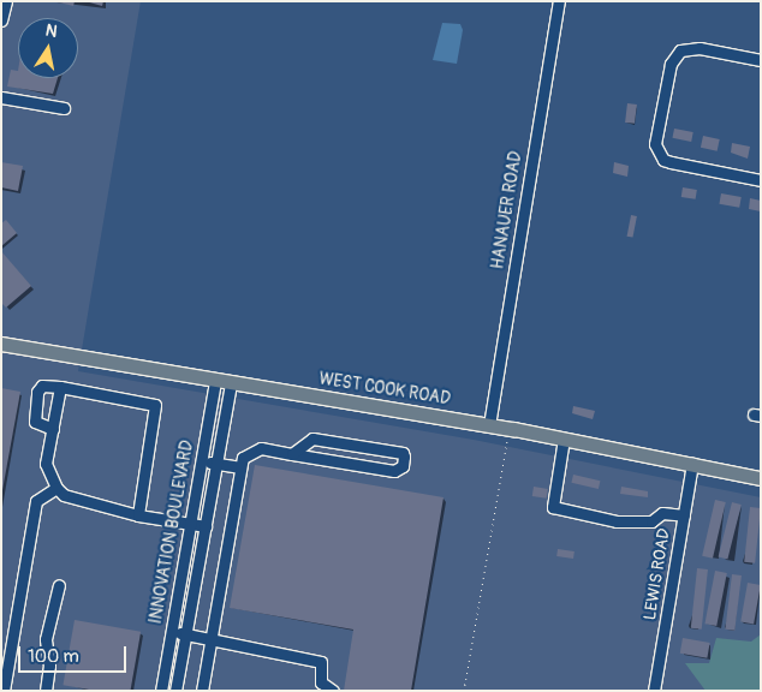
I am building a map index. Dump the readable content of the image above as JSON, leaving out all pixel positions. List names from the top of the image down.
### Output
{
  "streets": {
    "main road": ["WEST COOK ROAD"],
    "street": ["HANAUER ROAD", "INNOVATION BOULEVARD", "LEWIS ROAD"]
  },
  "crossings": [
    ["HANAUER ROAD", "WEST COOK ROAD"],
    ["WEST COOK ROAD", "INNOVATION BOULEVARD"],
    ["WEST COOK ROAD", "LEWIS ROAD"]
  ],
  "scale_bar": "100 m",
  "north": "top"
}
